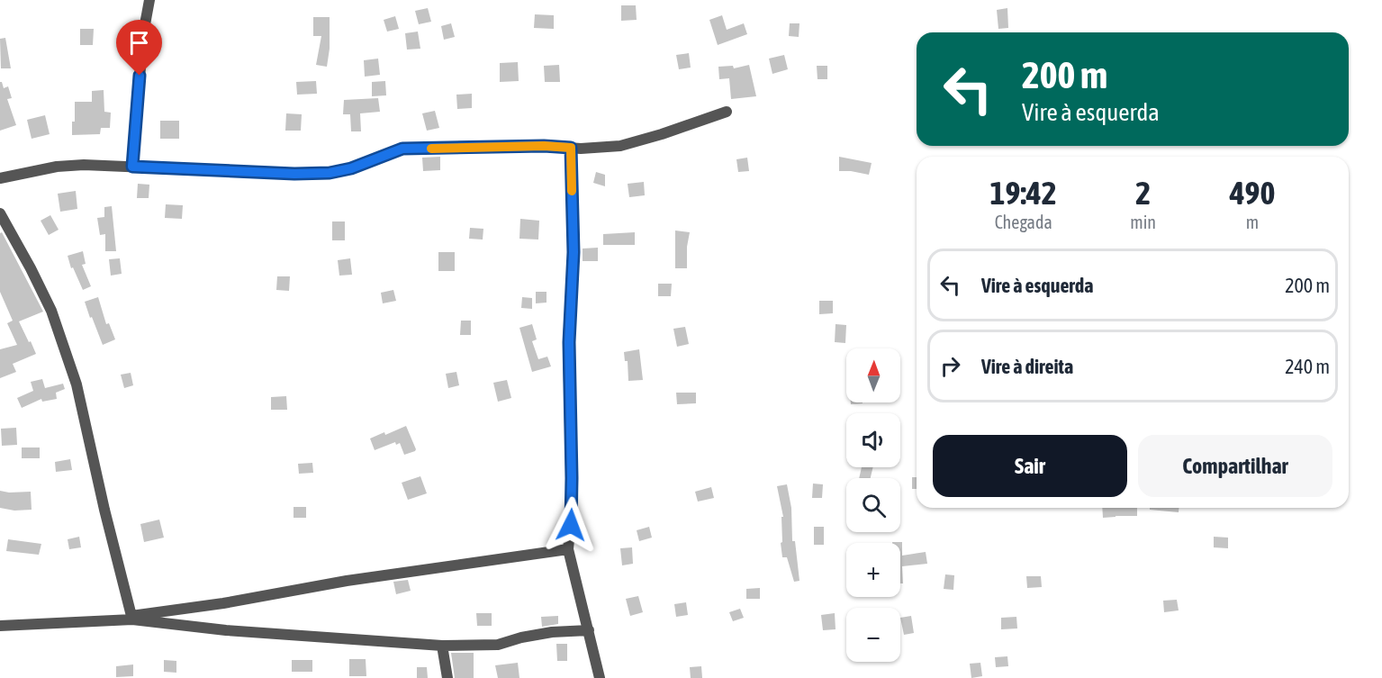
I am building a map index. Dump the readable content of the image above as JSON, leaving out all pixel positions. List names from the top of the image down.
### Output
{
  "north": "top",
  "page": {
    "turn": ["200 m", "Vire à esquerda"],
    "eta": [
      "19:42",
      "Chegada",
      "2",
      "min",
      "490",
      "m"
    ],
    "list": [
      {
        "name": "Vire à esquerda",
        "value": "200 m"
      },
      {
        "name": "Vire à direita",
        "value": "240 m"
      }
    ],
    "map_buttons": ["+", "−"],
    "buttons": ["Sair", "Compartilhar"]
  }
}
